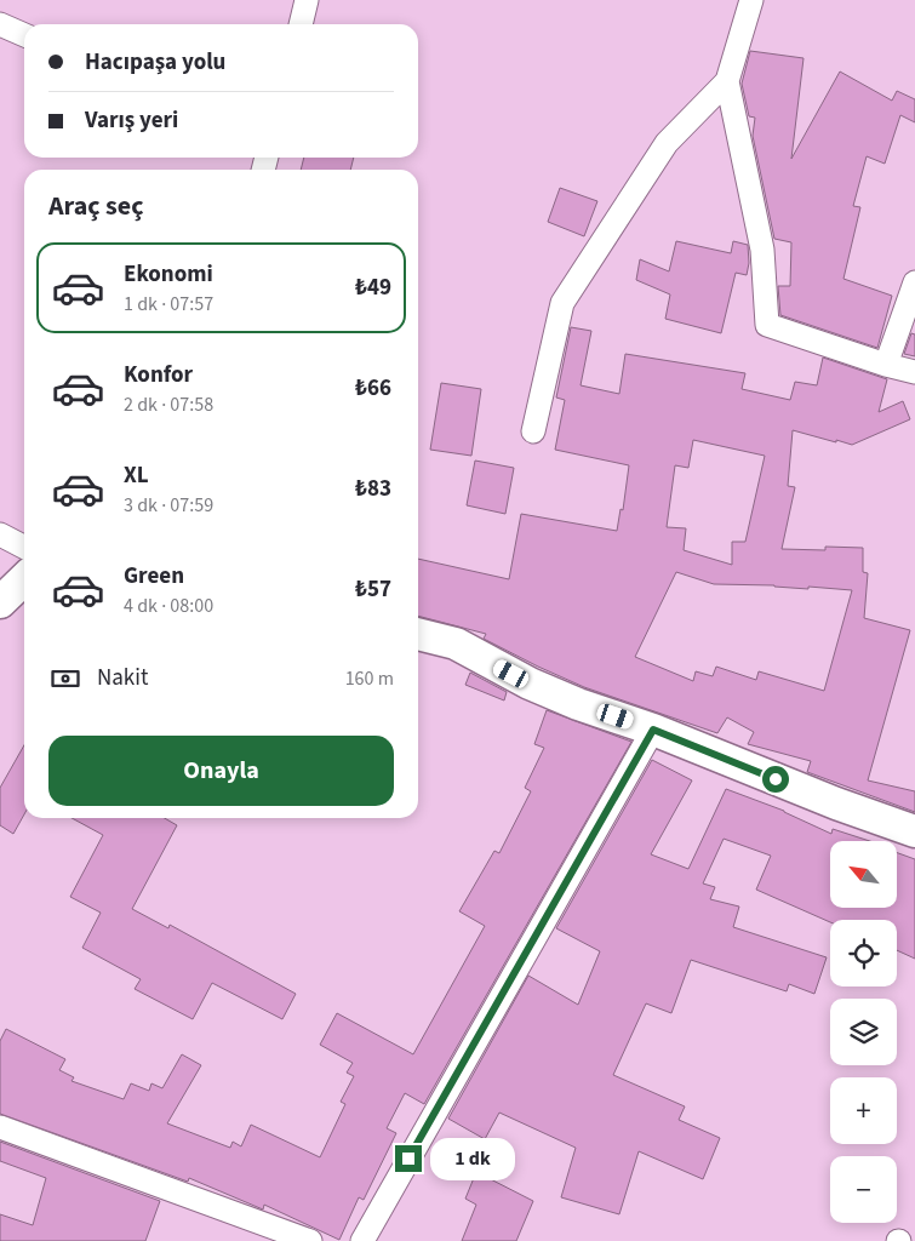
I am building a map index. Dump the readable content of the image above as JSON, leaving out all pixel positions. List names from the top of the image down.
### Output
{
  "north": "top left",
  "page": {
    "banner": ["Hacıpaşa yolu", "Varış yeri"],
    "heading": "Araç seç",
    "list": [
      {
        "name": "Ekonomi",
        "note": "1 dk · 07:57",
        "value": "₺49"
      },
      {
        "name": "Konfor",
        "note": "2 dk · 07:58",
        "value": "₺66"
      },
      {
        "name": "XL",
        "note": "3 dk · 07:59",
        "value": "₺83"
      },
      {
        "name": "Green",
        "note": "4 dk · 08:00",
        "value": "₺57"
      }
    ],
    "pay": ["Nakit", "160 m"],
    "buttons": "Onayla",
    "map_buttons": ["+", "−"],
    "bubble": "1 dk"
  }
}
